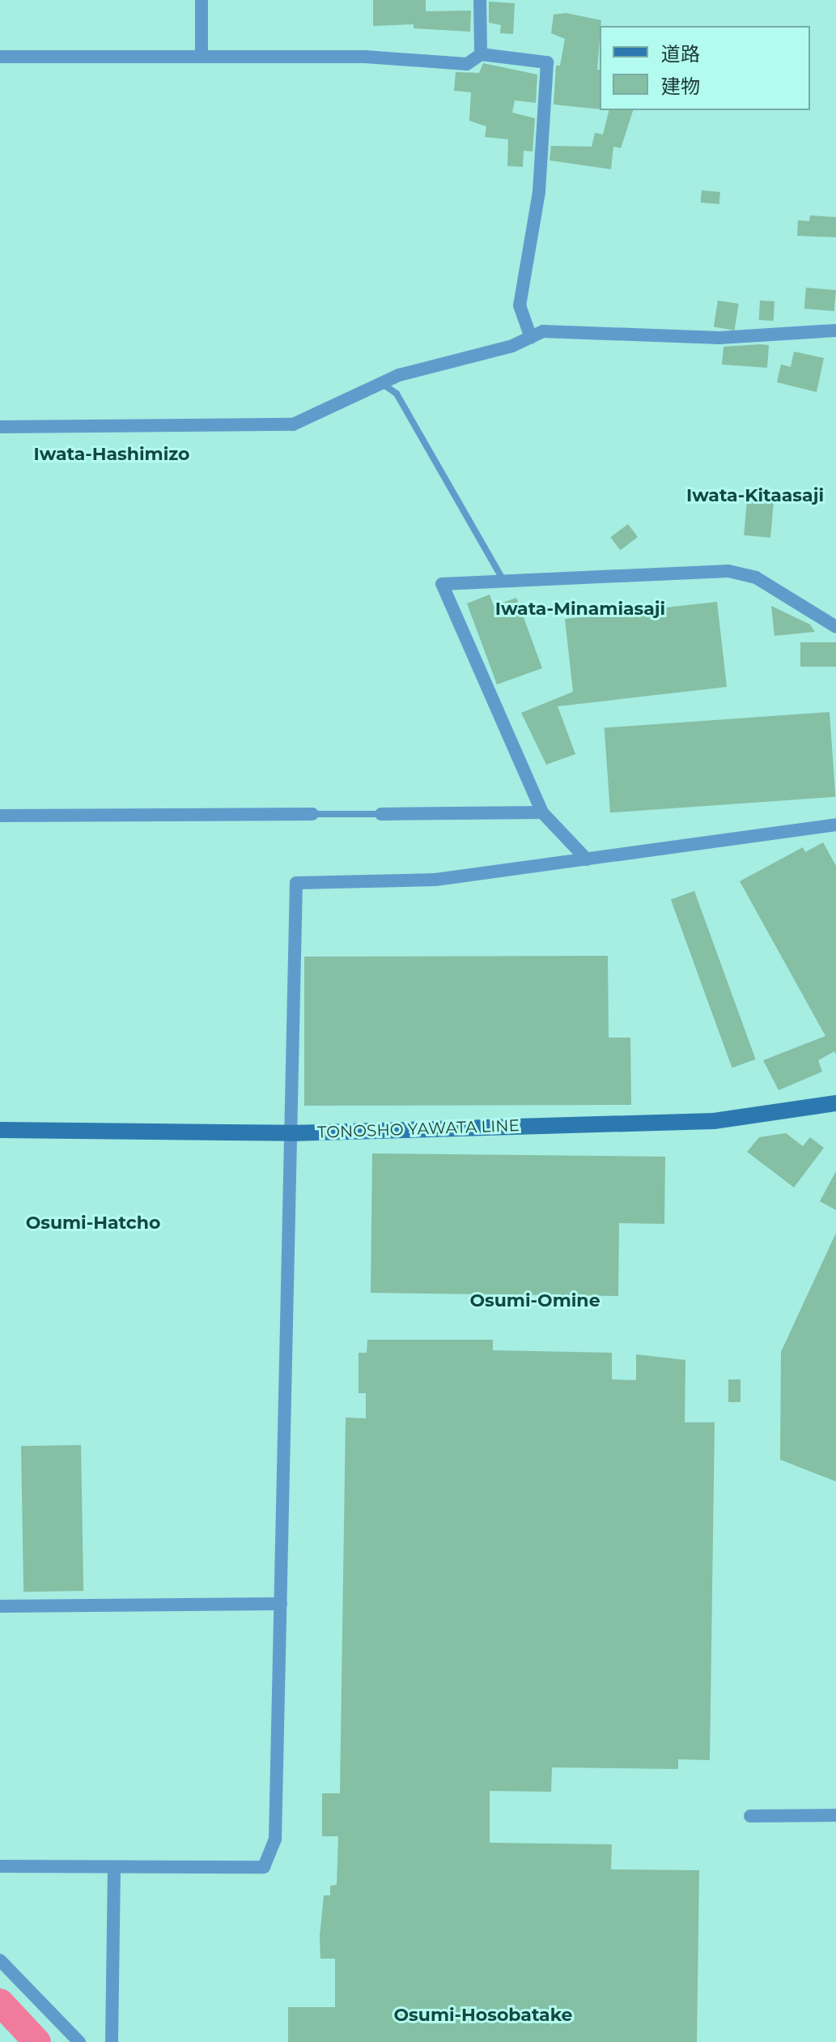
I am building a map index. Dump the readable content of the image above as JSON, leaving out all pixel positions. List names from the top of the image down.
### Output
{
  "streets": {
    "main road": ["TONOSHO YAWATA LINE"]
  },
  "districts": [
    "Iwata-Hashimizo",
    "Iwata-Kitaasaji",
    "Iwata-Minamiasaji",
    "Osumi-Hatcho",
    "Osumi-Omine",
    "Osumi-Hosobatake"
  ],
  "legend": ["道路", "建物"]
}
